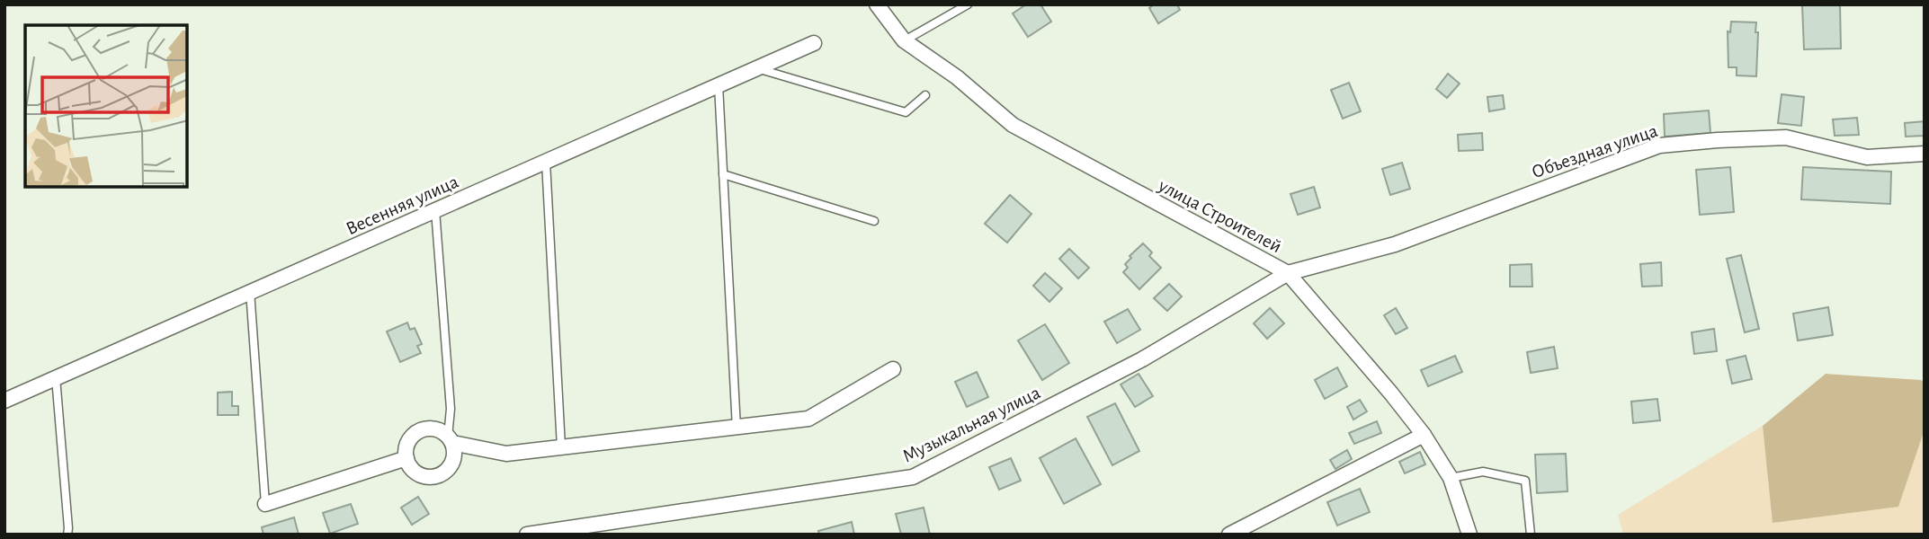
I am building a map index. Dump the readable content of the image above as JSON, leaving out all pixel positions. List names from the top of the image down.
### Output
{
  "streets": {
    "street": [
      "Объездная улица",
      "Весенняя улица",
      "улица Строителей",
      "Музыкальная улица"
    ]
  },
  "crossings": [
    ["Объездная улица", "улица Строителей"],
    ["Объездная улица", "Музыкальная улица"],
    ["улица Строителей", "Музыкальная улица"]
  ]
}
